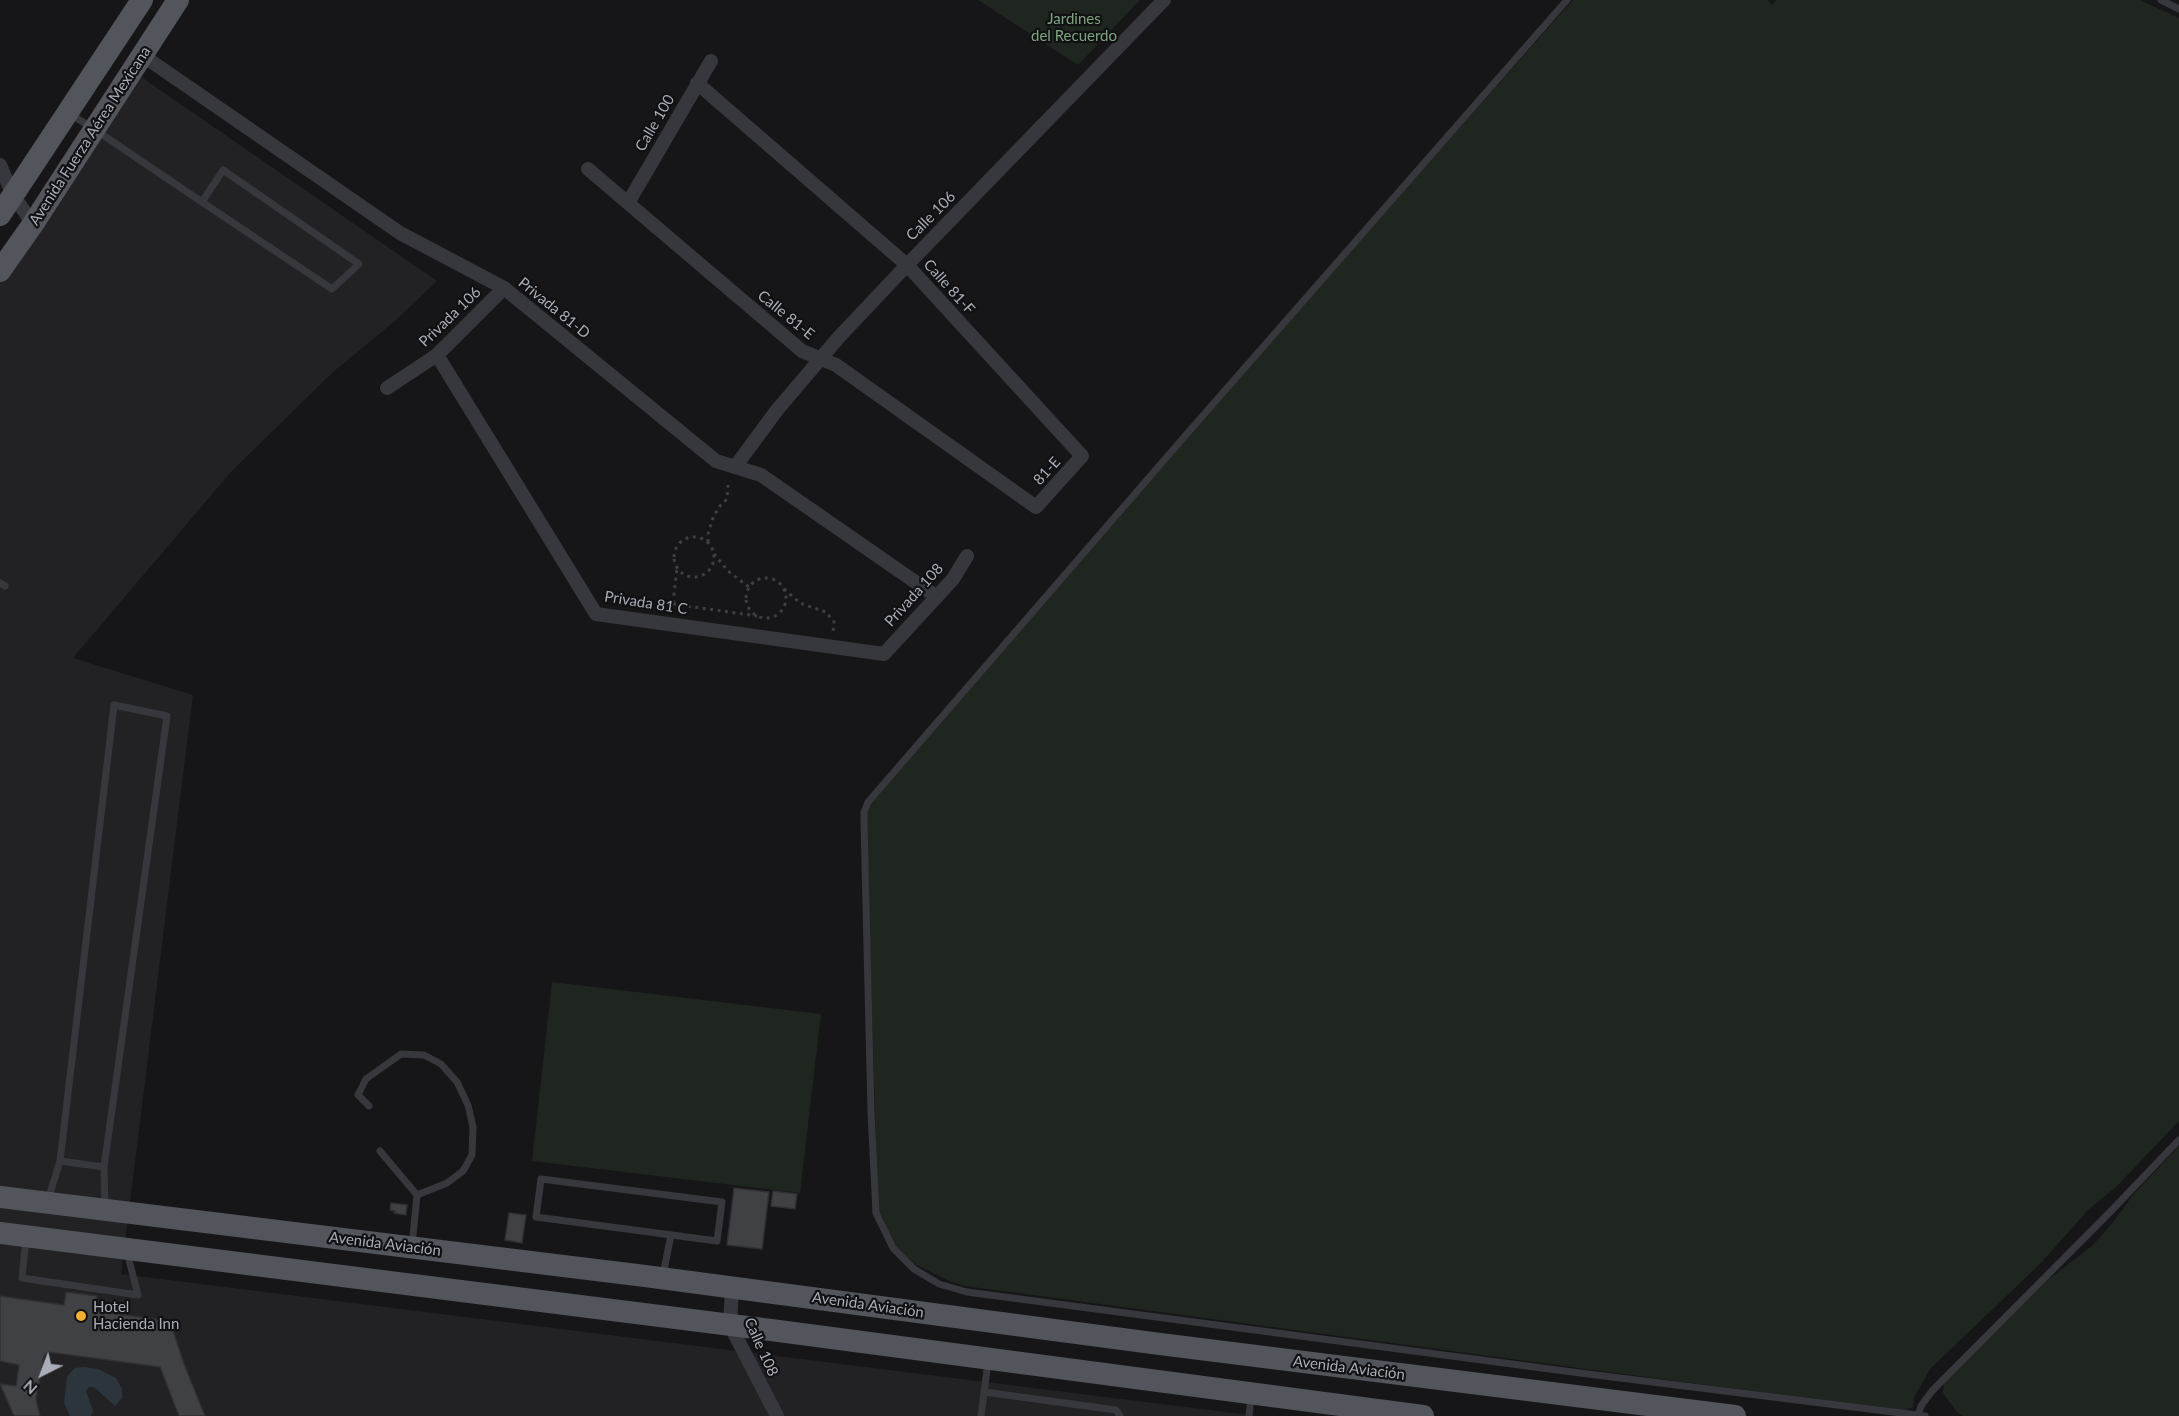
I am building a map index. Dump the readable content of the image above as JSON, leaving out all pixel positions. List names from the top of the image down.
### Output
{
  "streets": {
    "main road": ["Avenida Fuerza Aérea Mexicana", "Avenida Aviación"],
    "street": [
      "Calle 100",
      "Calle 106",
      "Calle 81-F",
      "Privada 81-D",
      "Calle 81-E",
      "Privada 106",
      "81-E",
      "Privada 108",
      "Privada 81 C",
      "Calle 108"
    ]
  },
  "crossings": [
    ["Calle 100", "Calle 81-F"],
    ["Calle 100", "Calle 81-E"],
    ["Avenida Fuerza Aérea Mexicana", "Privada 81-D"],
    ["Calle 106", "Calle 81-F"],
    ["Calle 106", "Privada 81-D"],
    ["Calle 106", "Calle 81-E"],
    ["Calle 81-F", "81-E"],
    ["Privada 81-D", "Privada 106"],
    ["Privada 81-D", "Privada 108"],
    ["Calle 81-E", "81-E"],
    ["Privada 106", "Privada 81 C"],
    ["Privada 108", "Privada 81 C"],
    ["Avenida Aviación", "Calle 108"]
  ],
  "parks": ["Jardines del Recuerdo"],
  "places": ["Hotel Hacienda Inn"],
  "north": "bottom left"
}
